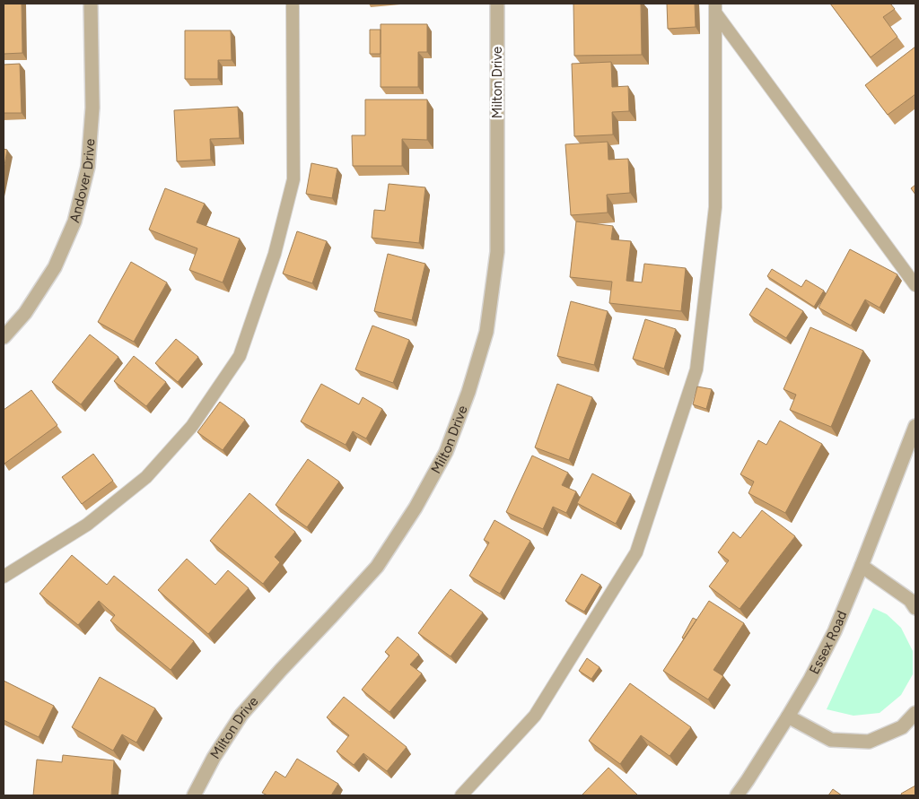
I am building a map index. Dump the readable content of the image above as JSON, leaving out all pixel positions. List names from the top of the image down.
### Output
{
  "streets": {
    "street": ["Milton Drive", "Andover Drive", "Essex Road"]
  }
}
